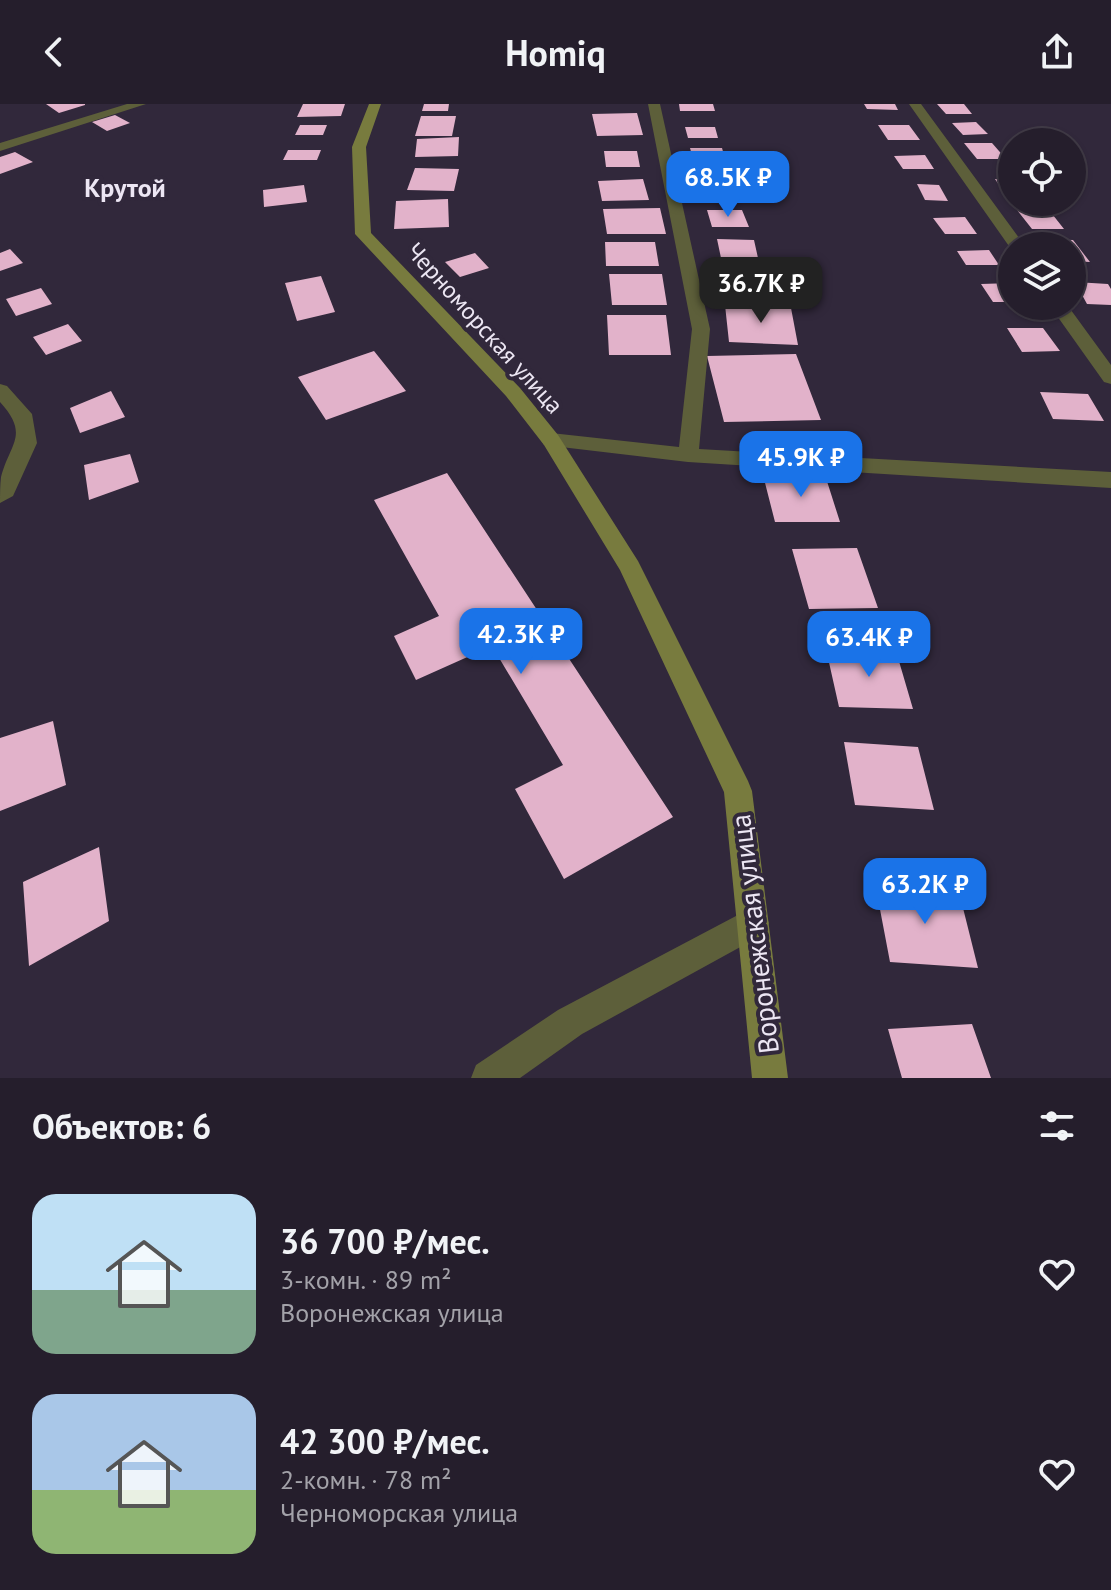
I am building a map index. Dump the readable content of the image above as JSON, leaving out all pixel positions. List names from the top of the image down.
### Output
{
  "streets": {
    "main road": ["Черноморская улица", "Воронежская улица"]
  },
  "crossings": [
    ["Черноморская улица", "Воронежская улица"]
  ],
  "districts": ["Крутой"],
  "page": {
    "header": "Homiq",
    "price": [
      "68.5K ₽",
      "36.7K ₽",
      "45.9K ₽",
      "42.3K ₽",
      "63.4K ₽",
      "63.2K ₽"
    ],
    "heading": "Объектов: 6",
    "list": [
      {
        "name": "36 700 ₽/мес.",
        "note": "3-комн. · 89 m² · Воронежская улица"
      },
      {
        "name": "42 300 ₽/мес.",
        "note": "2-комн. · 78 m² · Черноморская улица"
      }
    ]
  }
}
